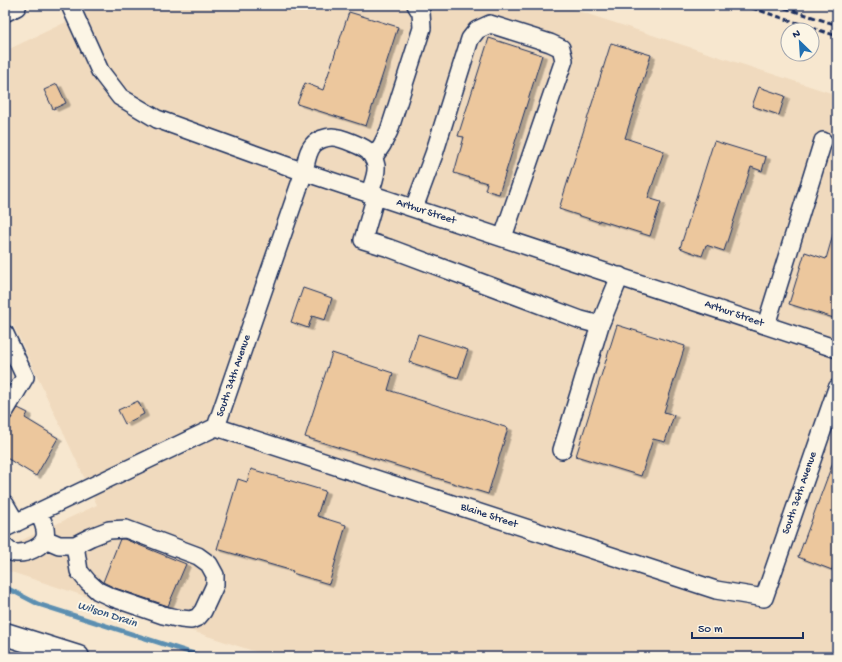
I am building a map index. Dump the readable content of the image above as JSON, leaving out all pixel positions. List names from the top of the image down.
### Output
{
  "streets": {
    "street": [
      "Arthur Street",
      "South 34th Avenue",
      "South 36th Avenue",
      "Blaine Street"
    ]
  },
  "crossings": [
    ["Arthur Street", "South 34th Avenue"],
    ["South 34th Avenue", "Blaine Street"],
    ["South 36th Avenue", "Blaine Street"]
  ],
  "water": ["Wilson Drain"],
  "scale_bar": "50 m",
  "north": "top left"
}
